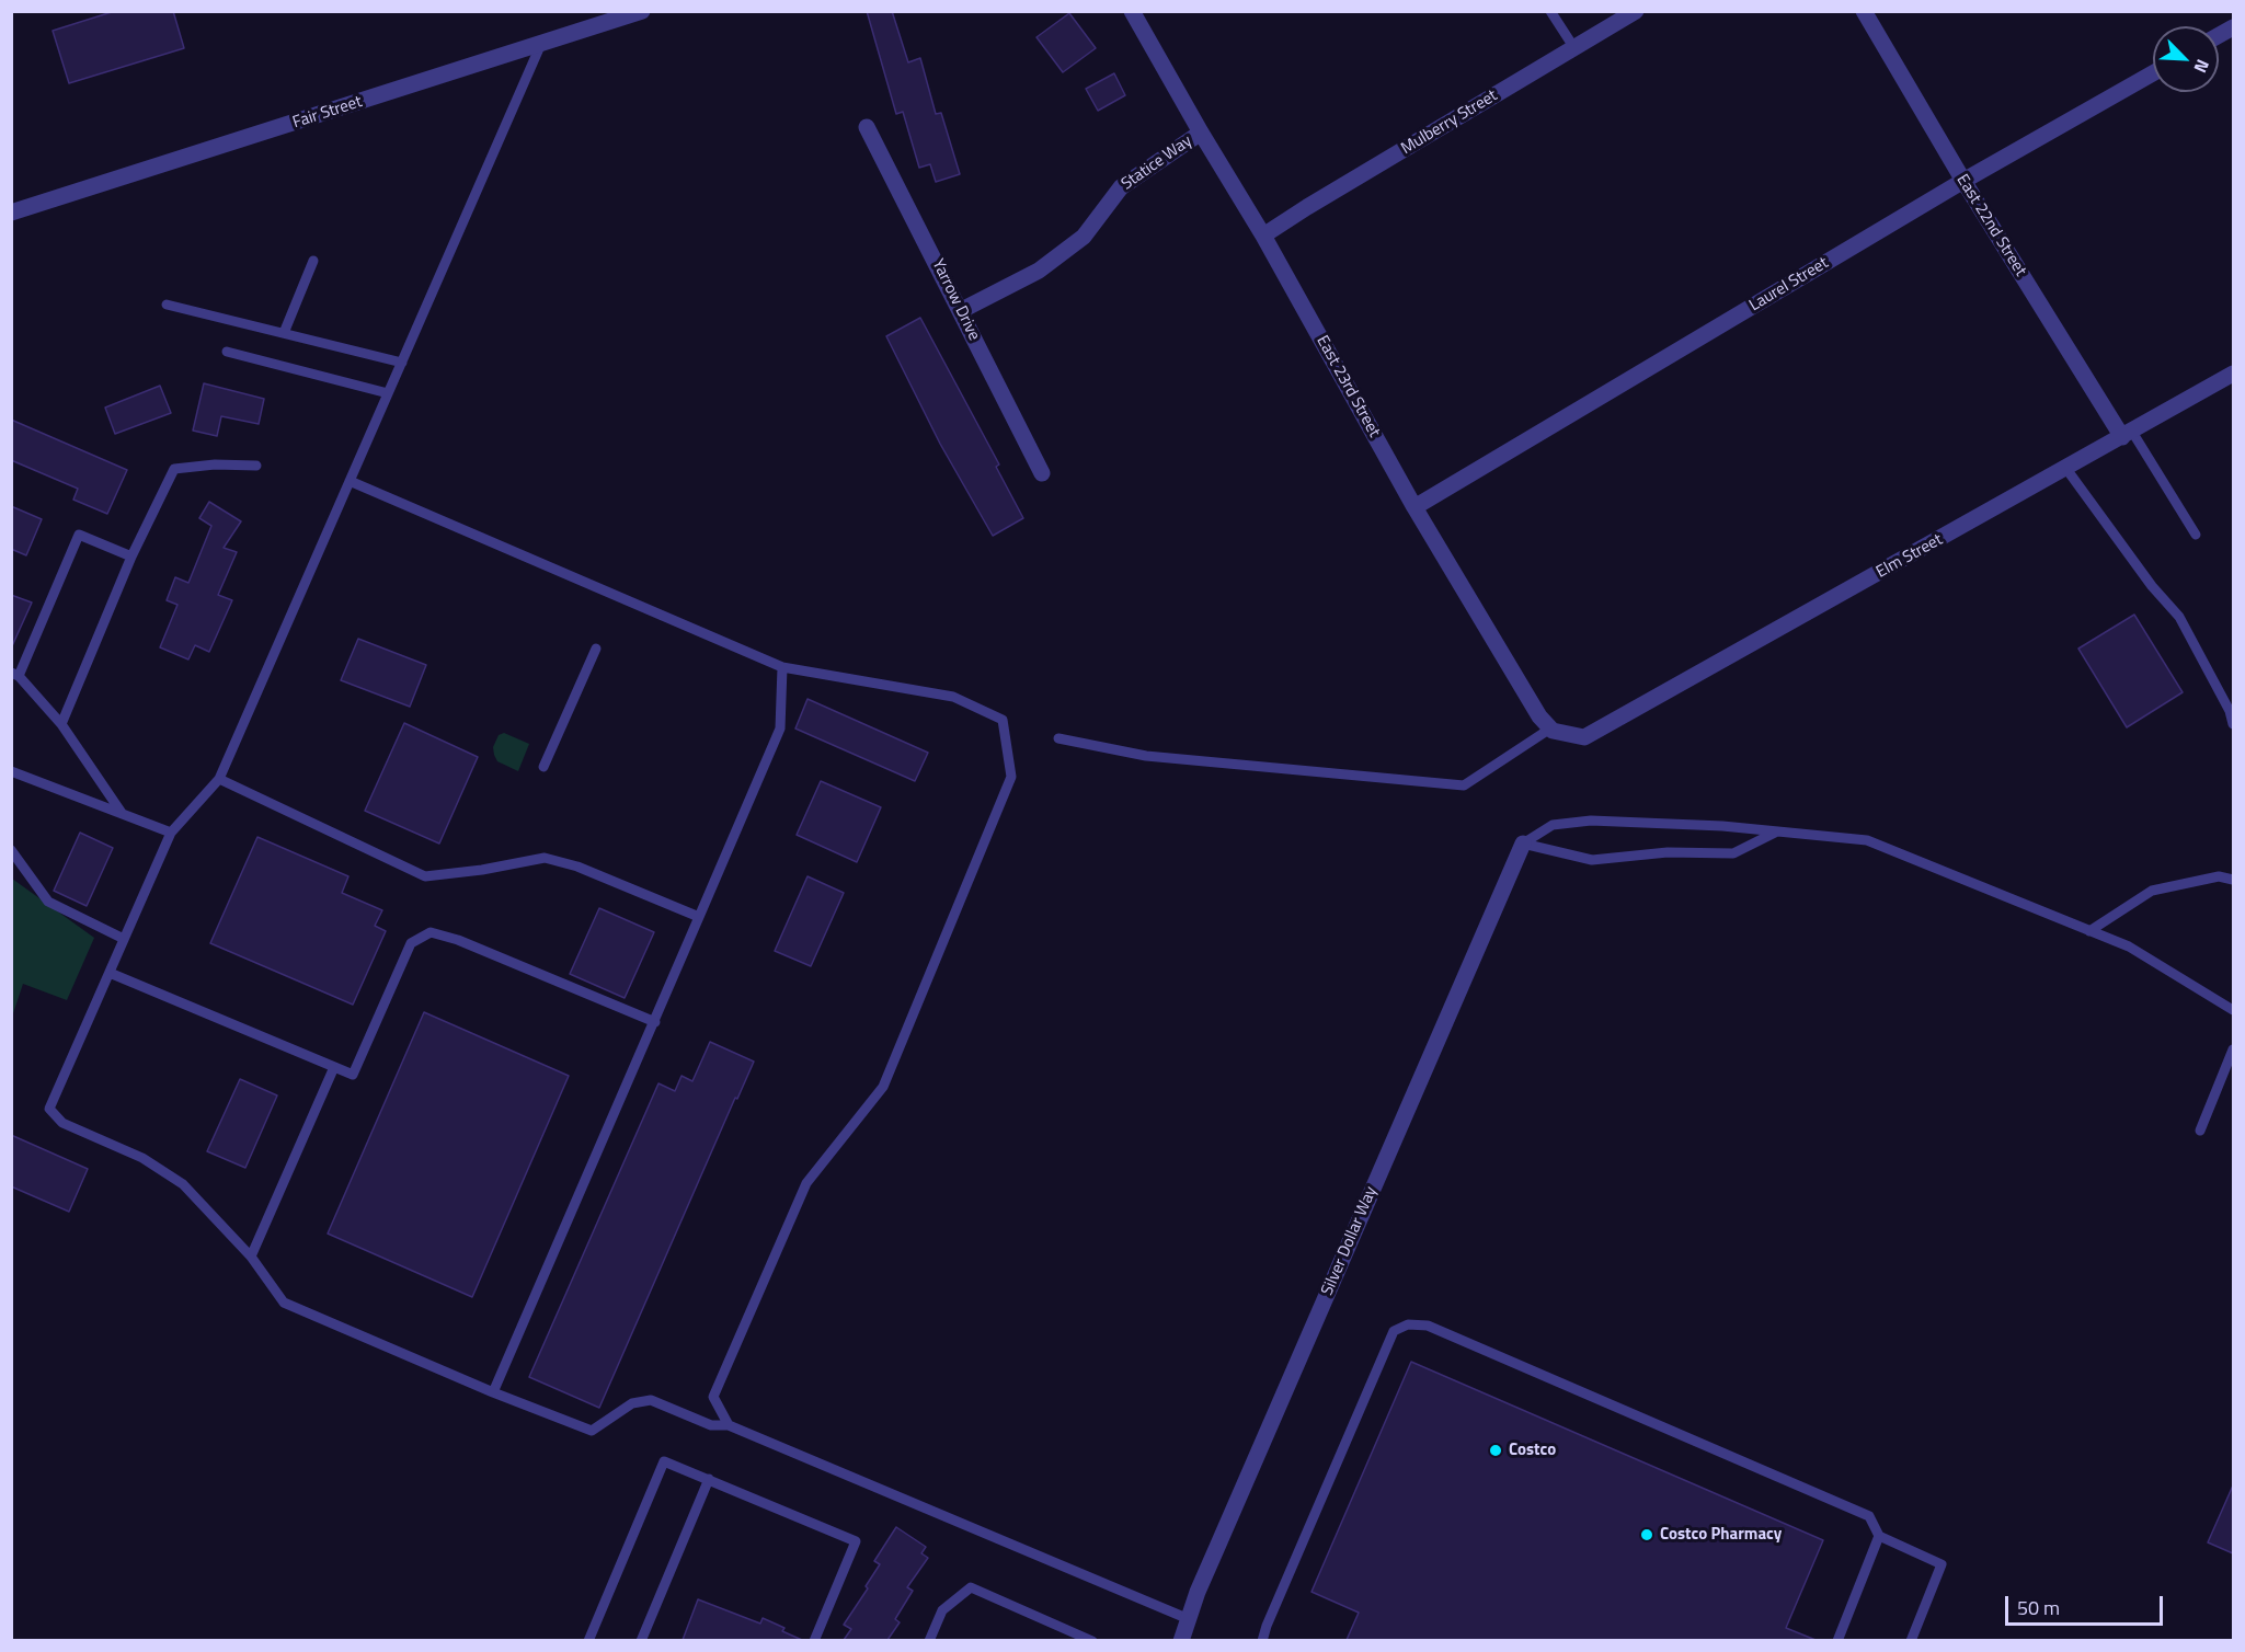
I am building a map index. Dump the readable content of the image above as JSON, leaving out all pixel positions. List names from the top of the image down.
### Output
{
  "streets": {
    "street": [
      "Fair Street",
      "Mulberry Street",
      "Statice Way",
      "East 22nd Street",
      "Laurel Street",
      "Yarrow Drive",
      "East 23rd Street",
      "Elm Street",
      "Silver Dollar Way"
    ]
  },
  "crossings": [
    ["Mulberry Street", "East 23rd Street"],
    ["Statice Way", "Yarrow Drive"],
    ["Statice Way", "East 23rd Street"],
    ["East 22nd Street", "Laurel Street"],
    ["East 22nd Street", "Elm Street"],
    ["Laurel Street", "East 23rd Street"],
    ["East 23rd Street", "Elm Street"]
  ],
  "places": ["Costco", "Costco Pharmacy"],
  "scale_bar": "50 m",
  "north": "bottom right"
}
